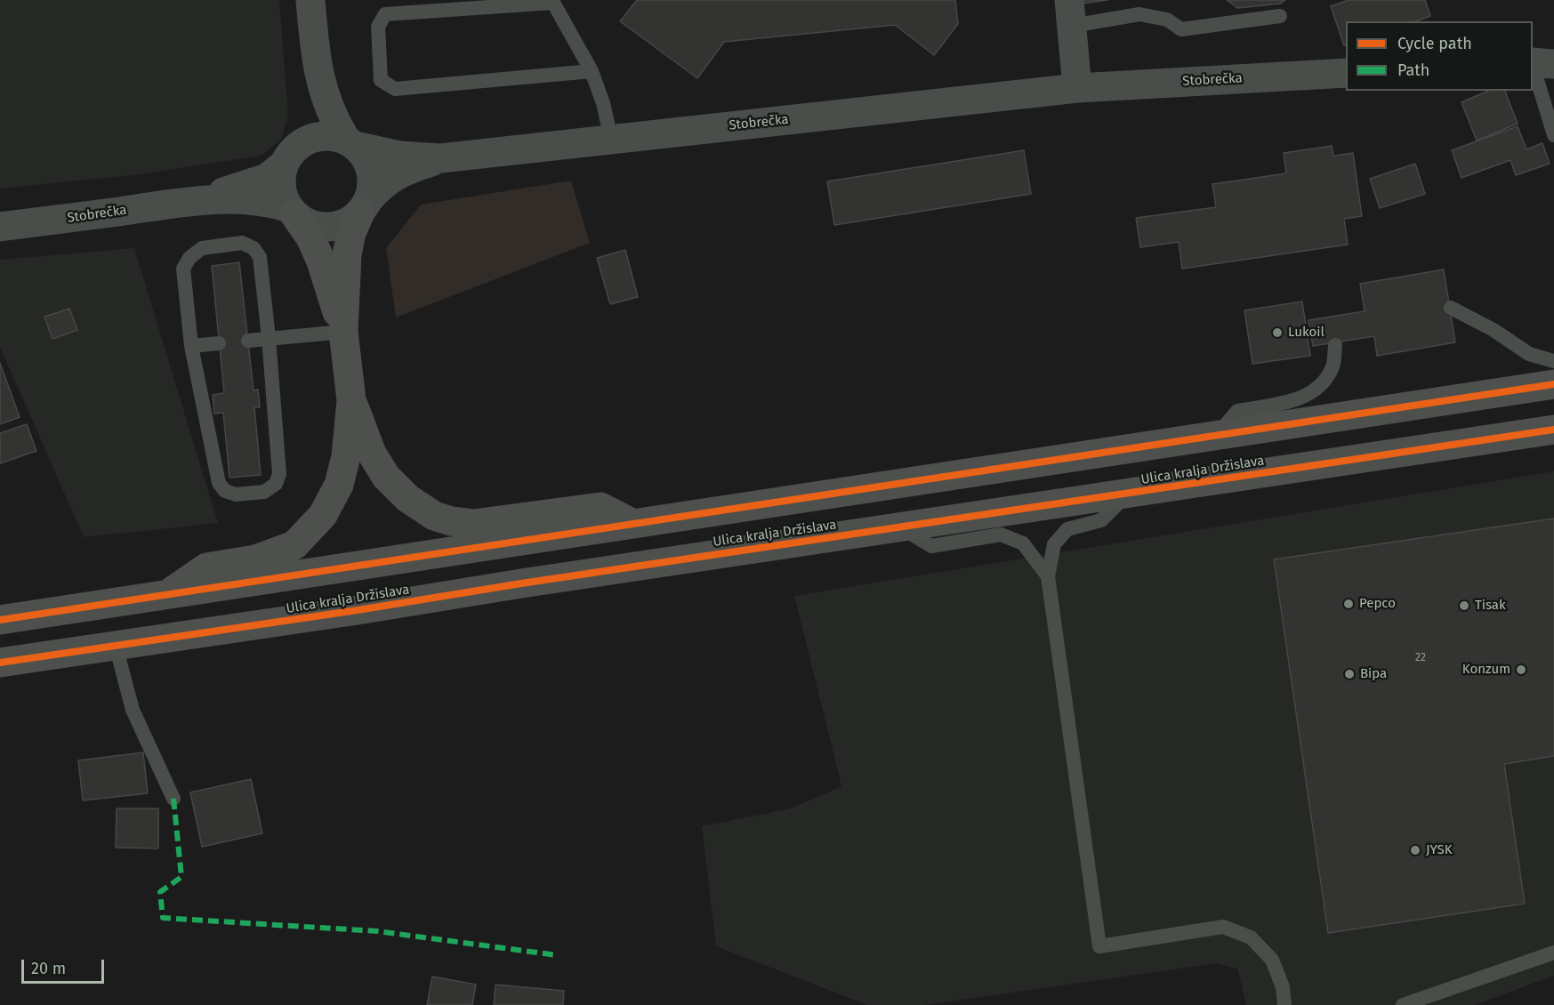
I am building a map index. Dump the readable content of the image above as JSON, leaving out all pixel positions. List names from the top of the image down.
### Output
{
  "streets": {
    "highway": ["Ulica kralja Držislava"],
    "street": ["Stobrečka"]
  },
  "places": [
    "Lukoil",
    "Pepco",
    "Tisak",
    "Konzum",
    "Bipa",
    "JYSK"
  ],
  "house_numbers": ["22"],
  "legend": ["Cycle path", "Path"],
  "scale_bar": "20 m"
}
